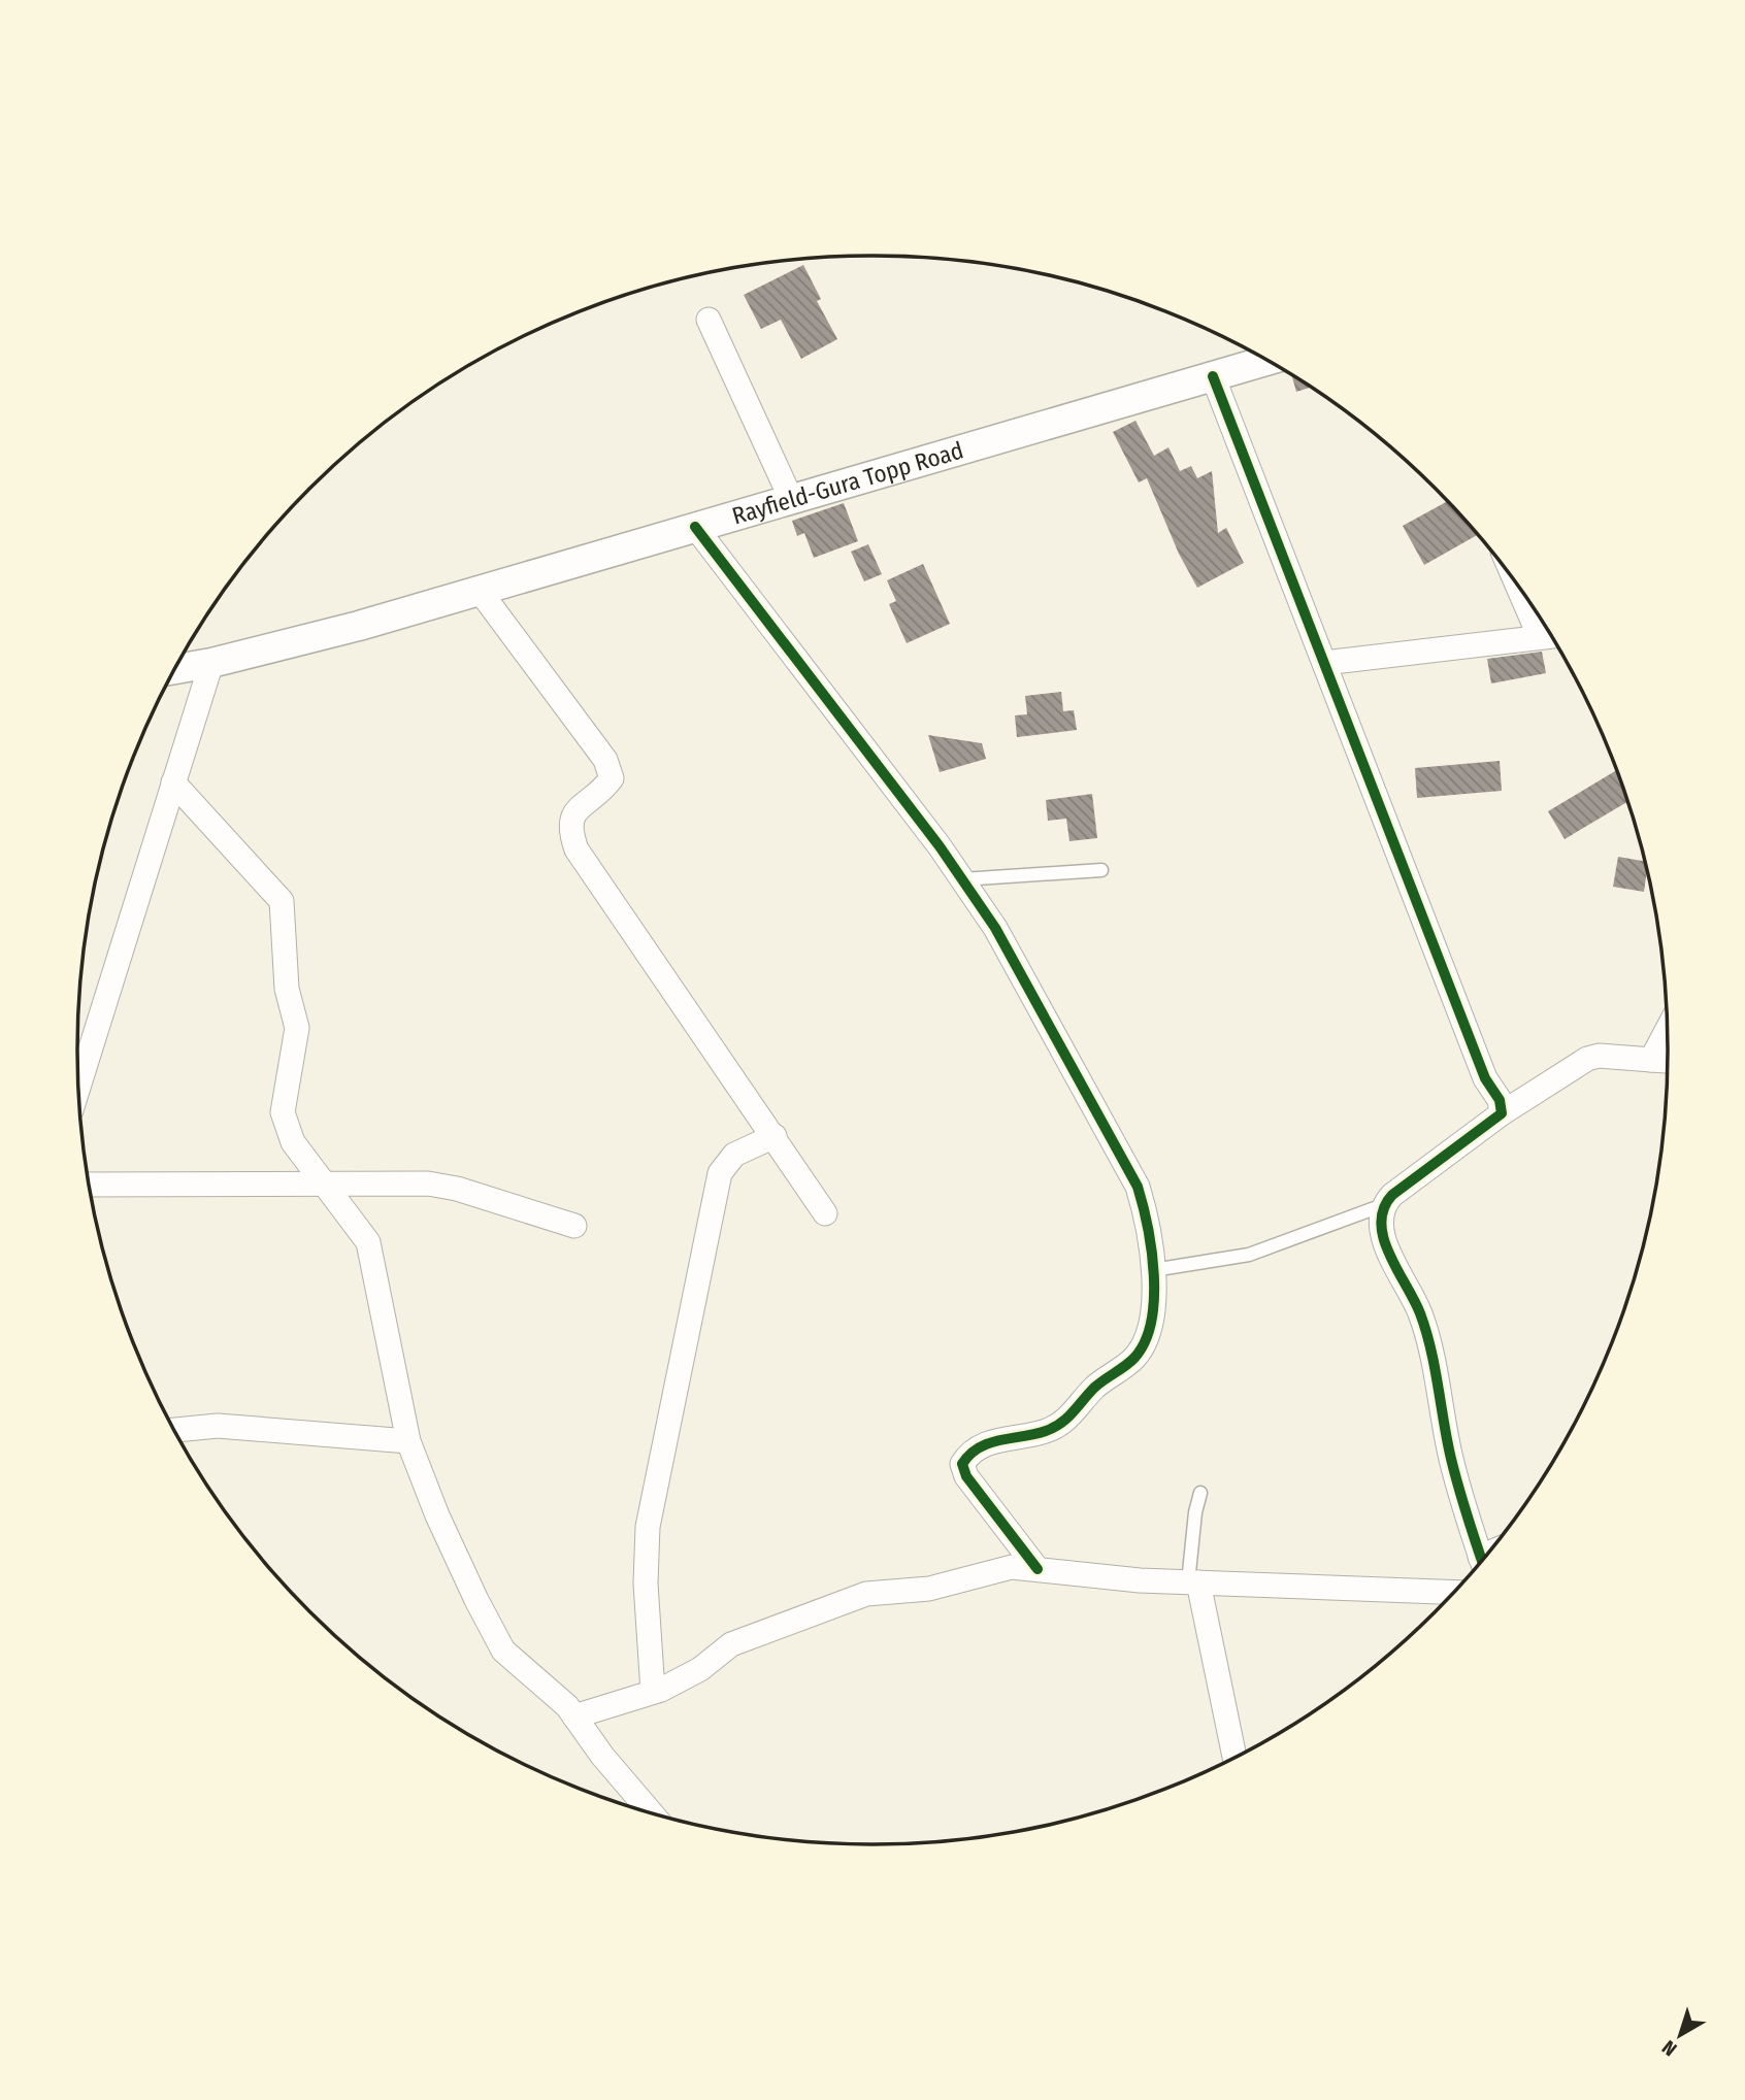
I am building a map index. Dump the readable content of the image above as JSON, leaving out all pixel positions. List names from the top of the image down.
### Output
{
  "streets": {
    "street": ["Rayfield-Gura Topp Road"]
  },
  "north": "bottom left"
}
